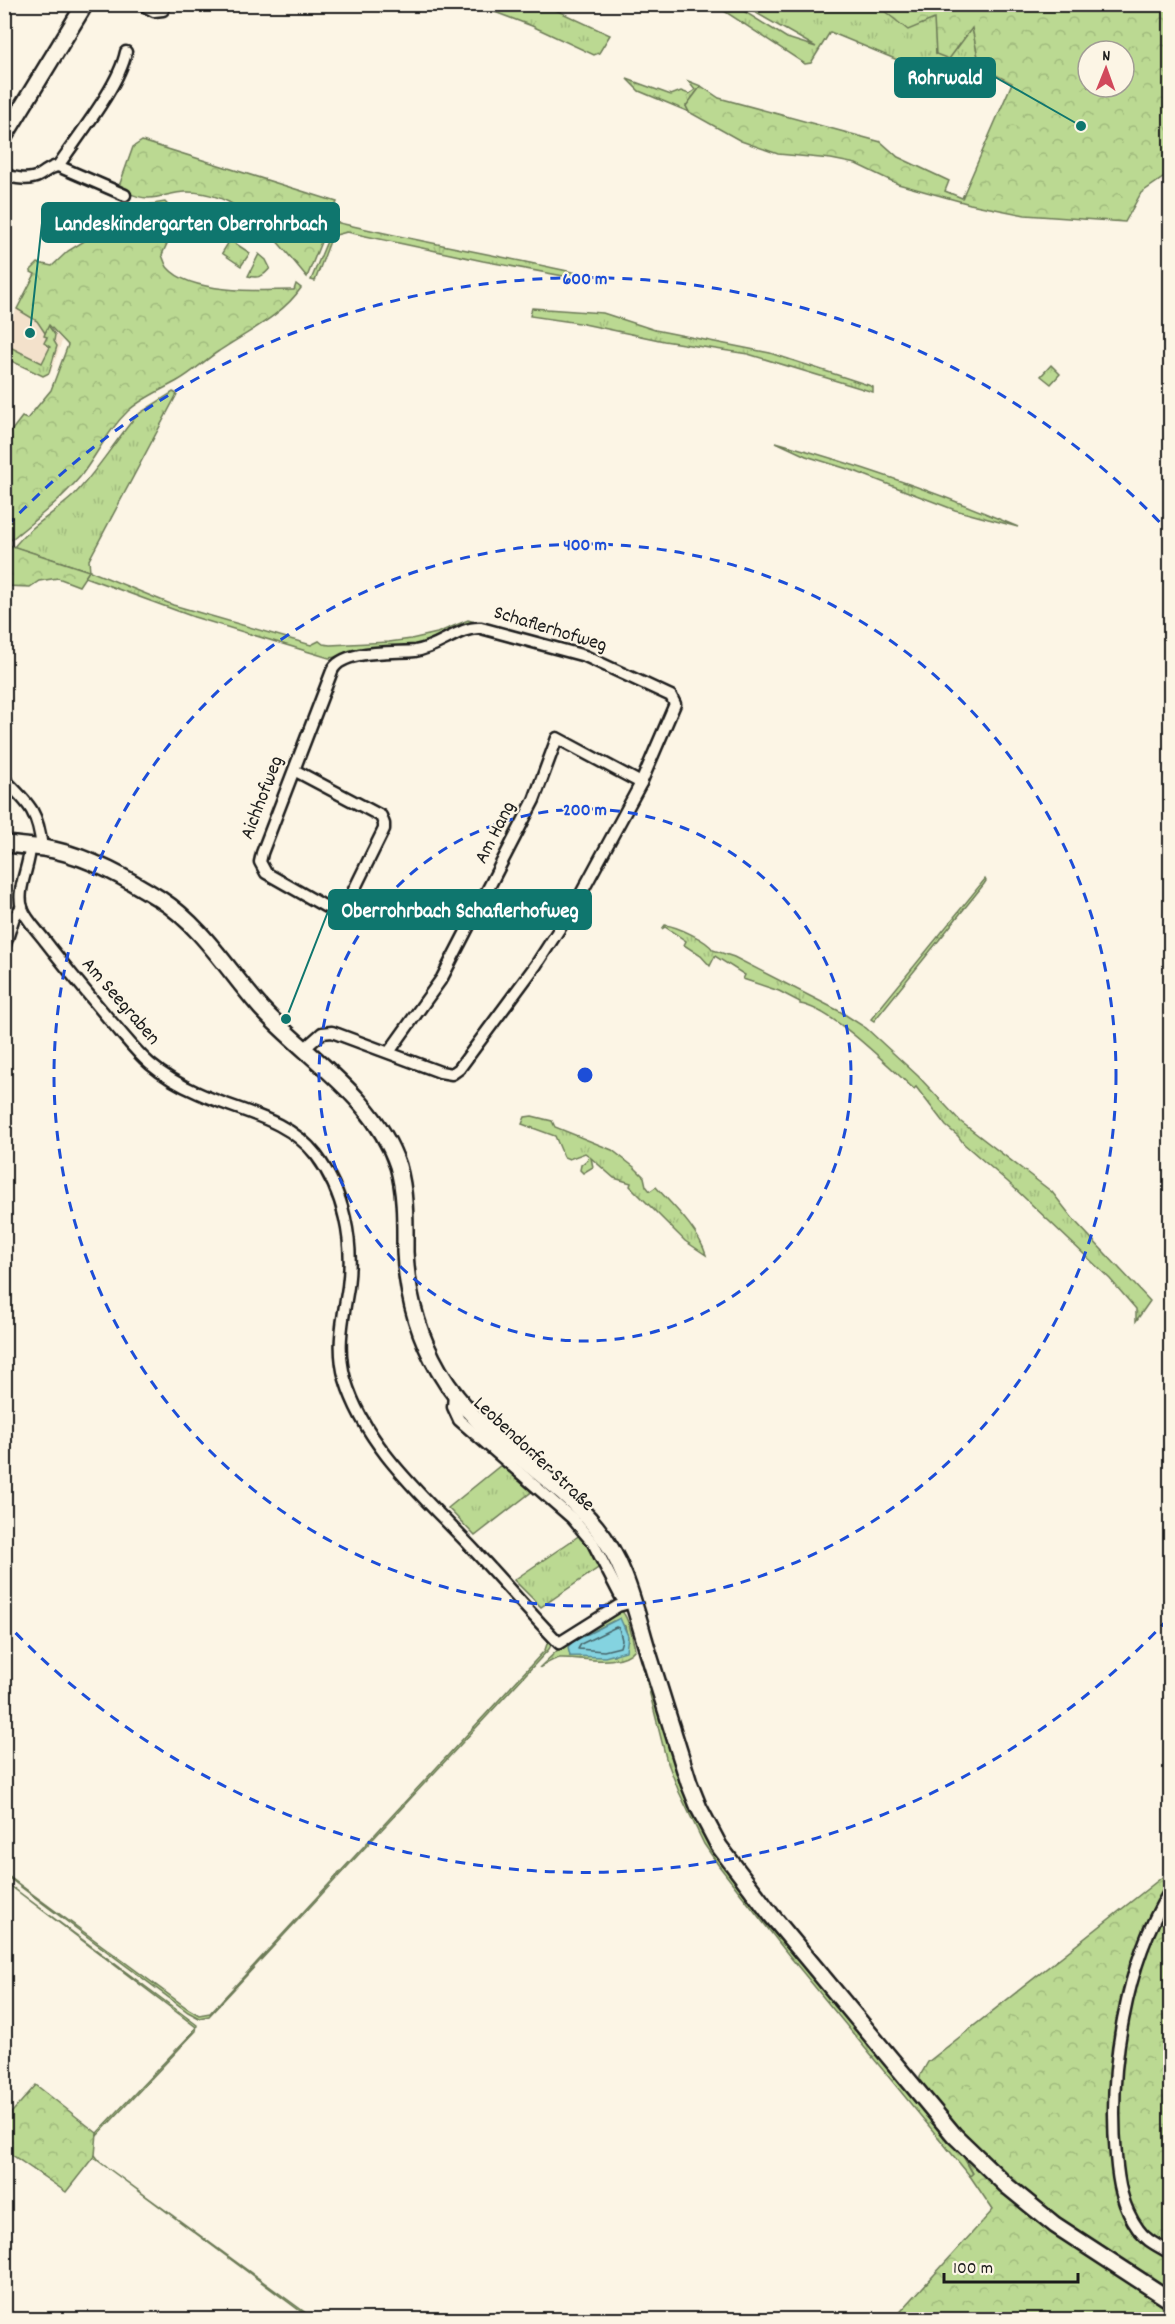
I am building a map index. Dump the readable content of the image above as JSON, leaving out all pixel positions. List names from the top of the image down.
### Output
{
  "streets": {
    "main road": ["Leobendorfer Straße"],
    "street": [
      "Schaflerhofweg",
      "Aichhofweg",
      "Am Hang",
      "Am Seegraben"
    ]
  },
  "crossings": [
    ["Schaflerhofweg", "Aichhofweg"],
    ["Schaflerhofweg", "Am Hang"],
    ["Am Seegraben", "Leobendorfer Straße"]
  ],
  "places": ["Rohrwald", "Landeskindergarten Oberrohrbach", "Oberrohrbach Schaflerhofweg"],
  "scale_bar": "100 m",
  "north": "top",
  "rings": ["600 m", "400 m", "200 m"]
}
